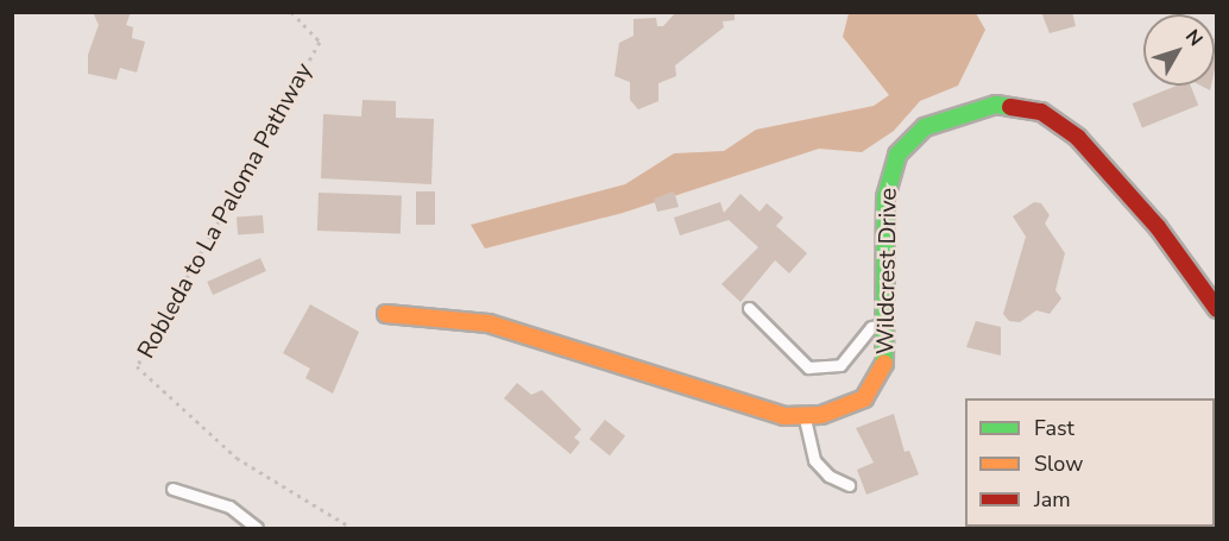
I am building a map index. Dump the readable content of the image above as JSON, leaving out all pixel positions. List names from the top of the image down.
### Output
{
  "streets": {
    "street": ["Wildcrest Drive"],
    "path": ["Robleda to La Paloma Pathway"]
  },
  "legend": ["Fast", "Slow", "Jam"],
  "north": "top right"
}
